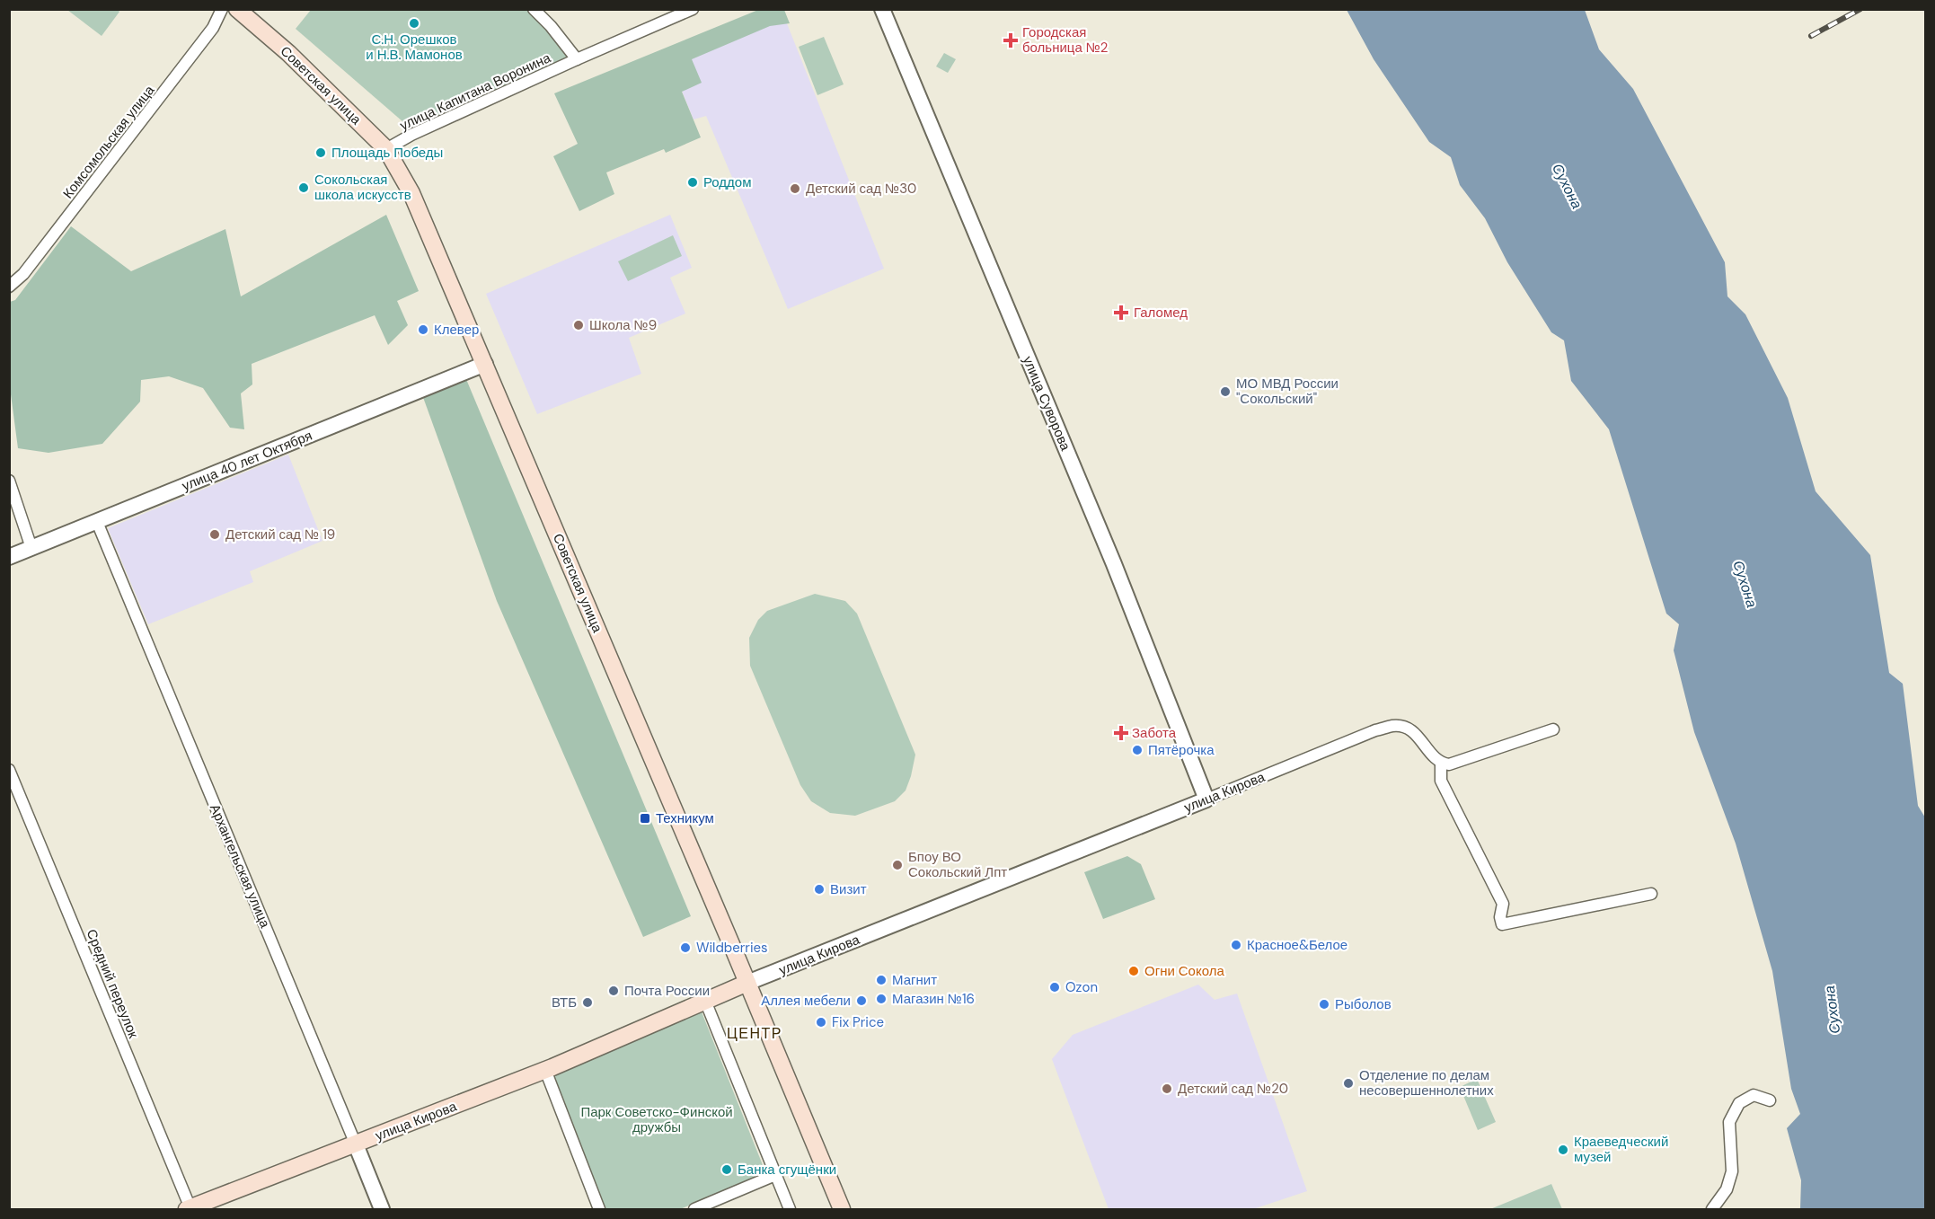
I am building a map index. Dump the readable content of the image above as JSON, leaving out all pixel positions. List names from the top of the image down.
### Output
{
  "streets": {
    "main road": ["Советская улица", "улица Кирова"],
    "street": [
      "улица Капитана Воронина",
      "Комсомольская улица",
      "улица Суворова",
      "улица 40 лет Октября",
      "Архангельская улица",
      "Средний переулок"
    ]
  },
  "crossings": [
    ["Советская улица", "улица Капитана Воронина"],
    ["Советская улица", "улица 40 лет Октября"],
    ["Советская улица", "улица Кирова"],
    ["улица Суворова", "улица Кирова"],
    ["улица 40 лет Октября", "Архангельская улица"],
    ["улица Кирова", "Архангельская улица"],
    ["улица Кирова", "Средний переулок"]
  ],
  "districts": ["ЦЕНТР"],
  "water": ["Сухона"],
  "parks": ["Парк Советско-Финской дружбы"],
  "places": {
    "other": [
      "С.Н. Орешков и Н.В. Мамонов",
      "Площадь Победы",
      "Роддом",
      "Сокольская школа искусств",
      "Детский сад №30",
      "Школа №9",
      "Клевер",
      "МО МВД России \"Сокольский\"",
      "Детский сад № 19",
      "Пятёрочка",
      "Бпоу ВО Сокольский Лпт",
      "Визит",
      "Красное&Белое",
      "Wildberries",
      "Огни Сокола",
      "Магнит",
      "Ozon",
      "Почта России",
      "Магазин №16",
      "Аллея мебели",
      "ВТБ",
      "Рыболов",
      "Fix Price",
      "Отделение по делам несовершеннолетних",
      "Детский сад №20",
      "Краеведческий музей",
      "Банка сгущёнки"
    ],
    "health": ["Городская больница №2", "Галомед", "Забота"],
    "transit": ["Техникум"]
  }
}
